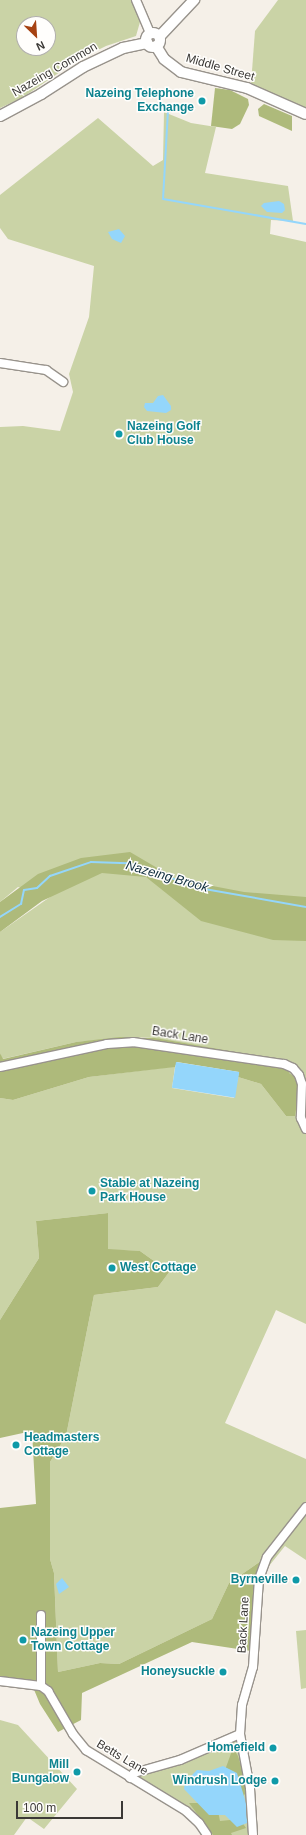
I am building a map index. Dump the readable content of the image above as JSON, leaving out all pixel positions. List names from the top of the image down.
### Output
{
  "streets": {
    "street": [
      "Middle Street",
      "Nazeing Common",
      "Back Lane",
      "Betts Lane"
    ]
  },
  "crossings": [
    ["Middle Street", "Nazeing Common"]
  ],
  "water": ["Nazeing Brook"],
  "places": [
    "Nazeing Telephone Exchange",
    "Nazeing Golf Club House",
    "Stable at Nazeing Park House",
    "West Cottage",
    "Headmasters Cottage",
    "Byrneville",
    "Nazeing Upper Town Cottage",
    "Honeysuckle",
    "Homefield",
    "Mill Bungalow",
    "Windrush Lodge"
  ],
  "scale_bar": "100 m",
  "north": "bottom right"
}
